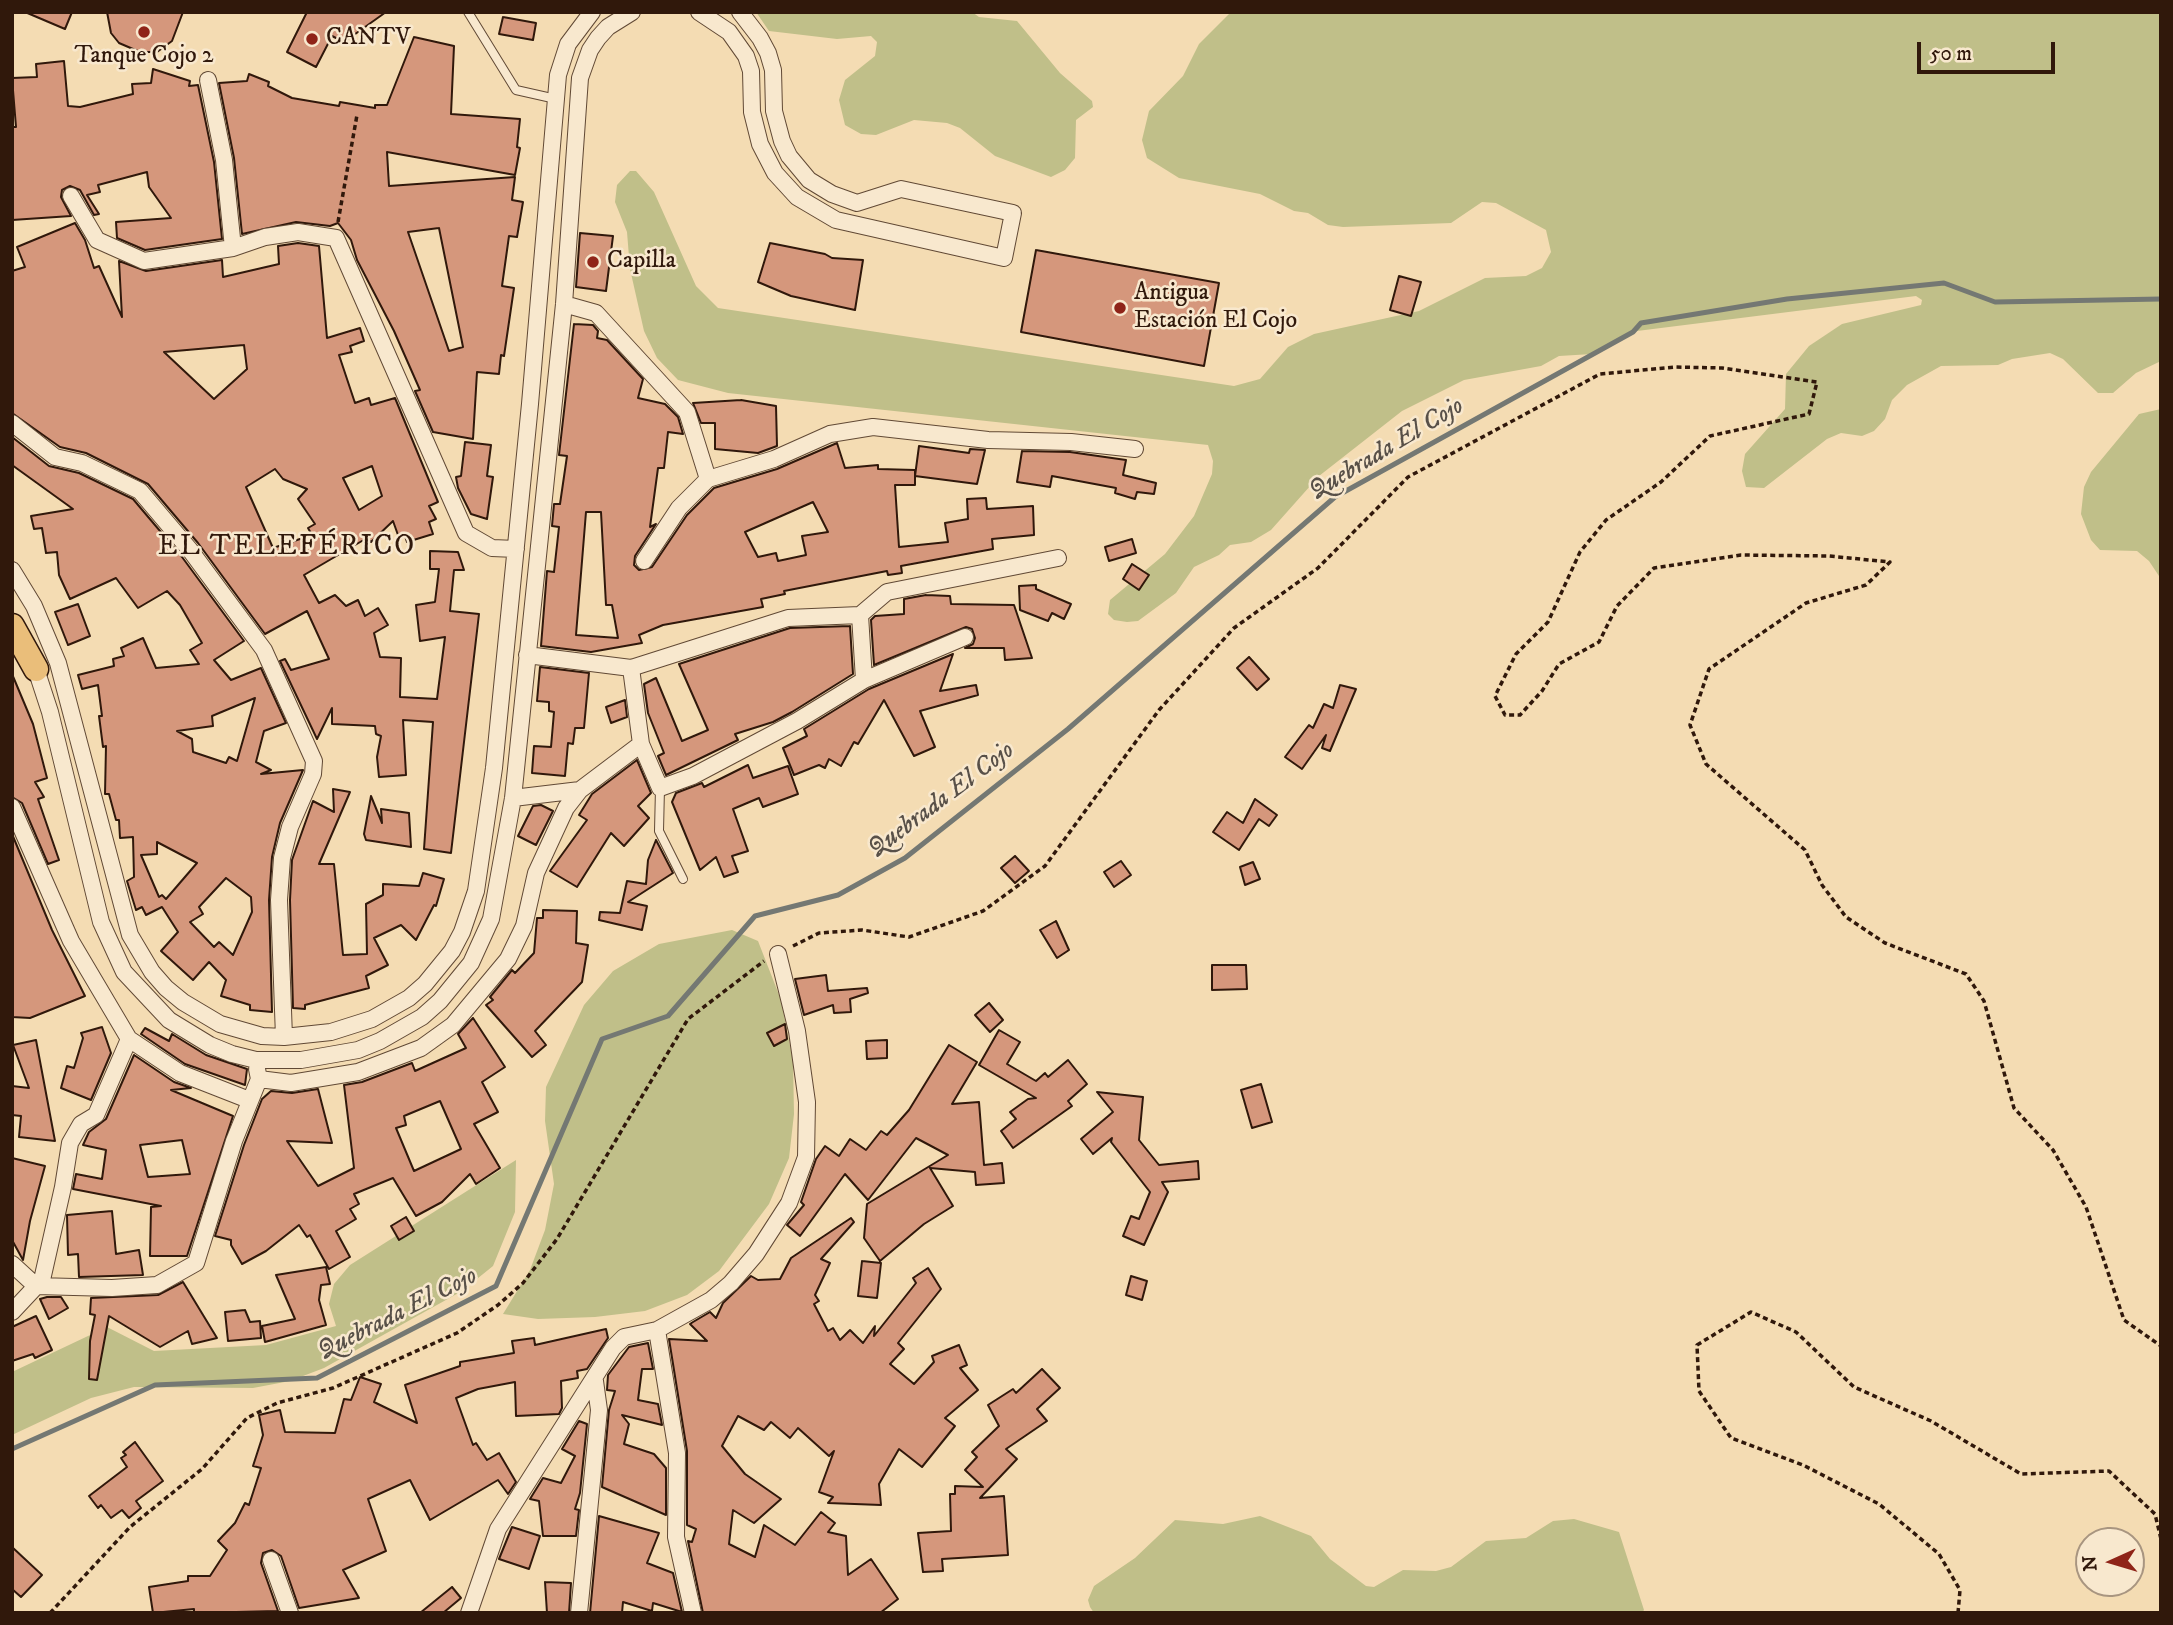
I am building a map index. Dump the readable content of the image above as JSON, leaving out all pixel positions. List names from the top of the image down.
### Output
{
  "districts": ["EL TELEFÉRICO"],
  "water": ["Quebrada El Cojo"],
  "places": [
    "Tanque Cojo 2",
    "CANTV",
    "Capilla",
    "Antigua Estación El Cojo"
  ],
  "scale_bar": "50 m",
  "north": "left"
}
